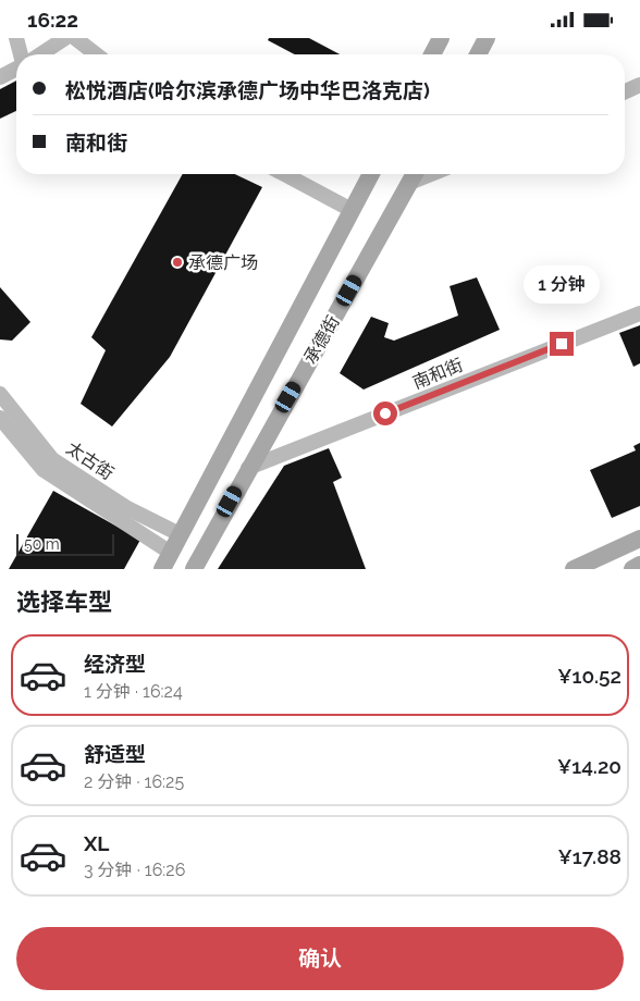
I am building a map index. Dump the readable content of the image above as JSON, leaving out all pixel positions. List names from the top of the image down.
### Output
{
  "streets": {
    "main road": ["承德街"],
    "street": ["南和街", "太古街"]
  },
  "crossings": [
    ["承德街", "南和街"]
  ],
  "places": ["承德广场"],
  "scale_bar": "50 m",
  "page": {
    "status": "16:22",
    "banner": ["松悦酒店(哈尔滨承德广场中华巴洛克店)", "南和街"],
    "bubble": "1 分钟",
    "scale": "50 m",
    "heading": "选择车型",
    "list": [
      {
        "name": "经济型",
        "note": "1 分钟 · 16:24",
        "value": "¥10.52"
      },
      {
        "name": "舒适型",
        "note": "2 分钟 · 16:25",
        "value": "¥14.20"
      },
      {
        "name": "XL",
        "note": "3 分钟 · 16:26",
        "value": "¥17.88"
      }
    ],
    "buttons": "确认"
  }
}
